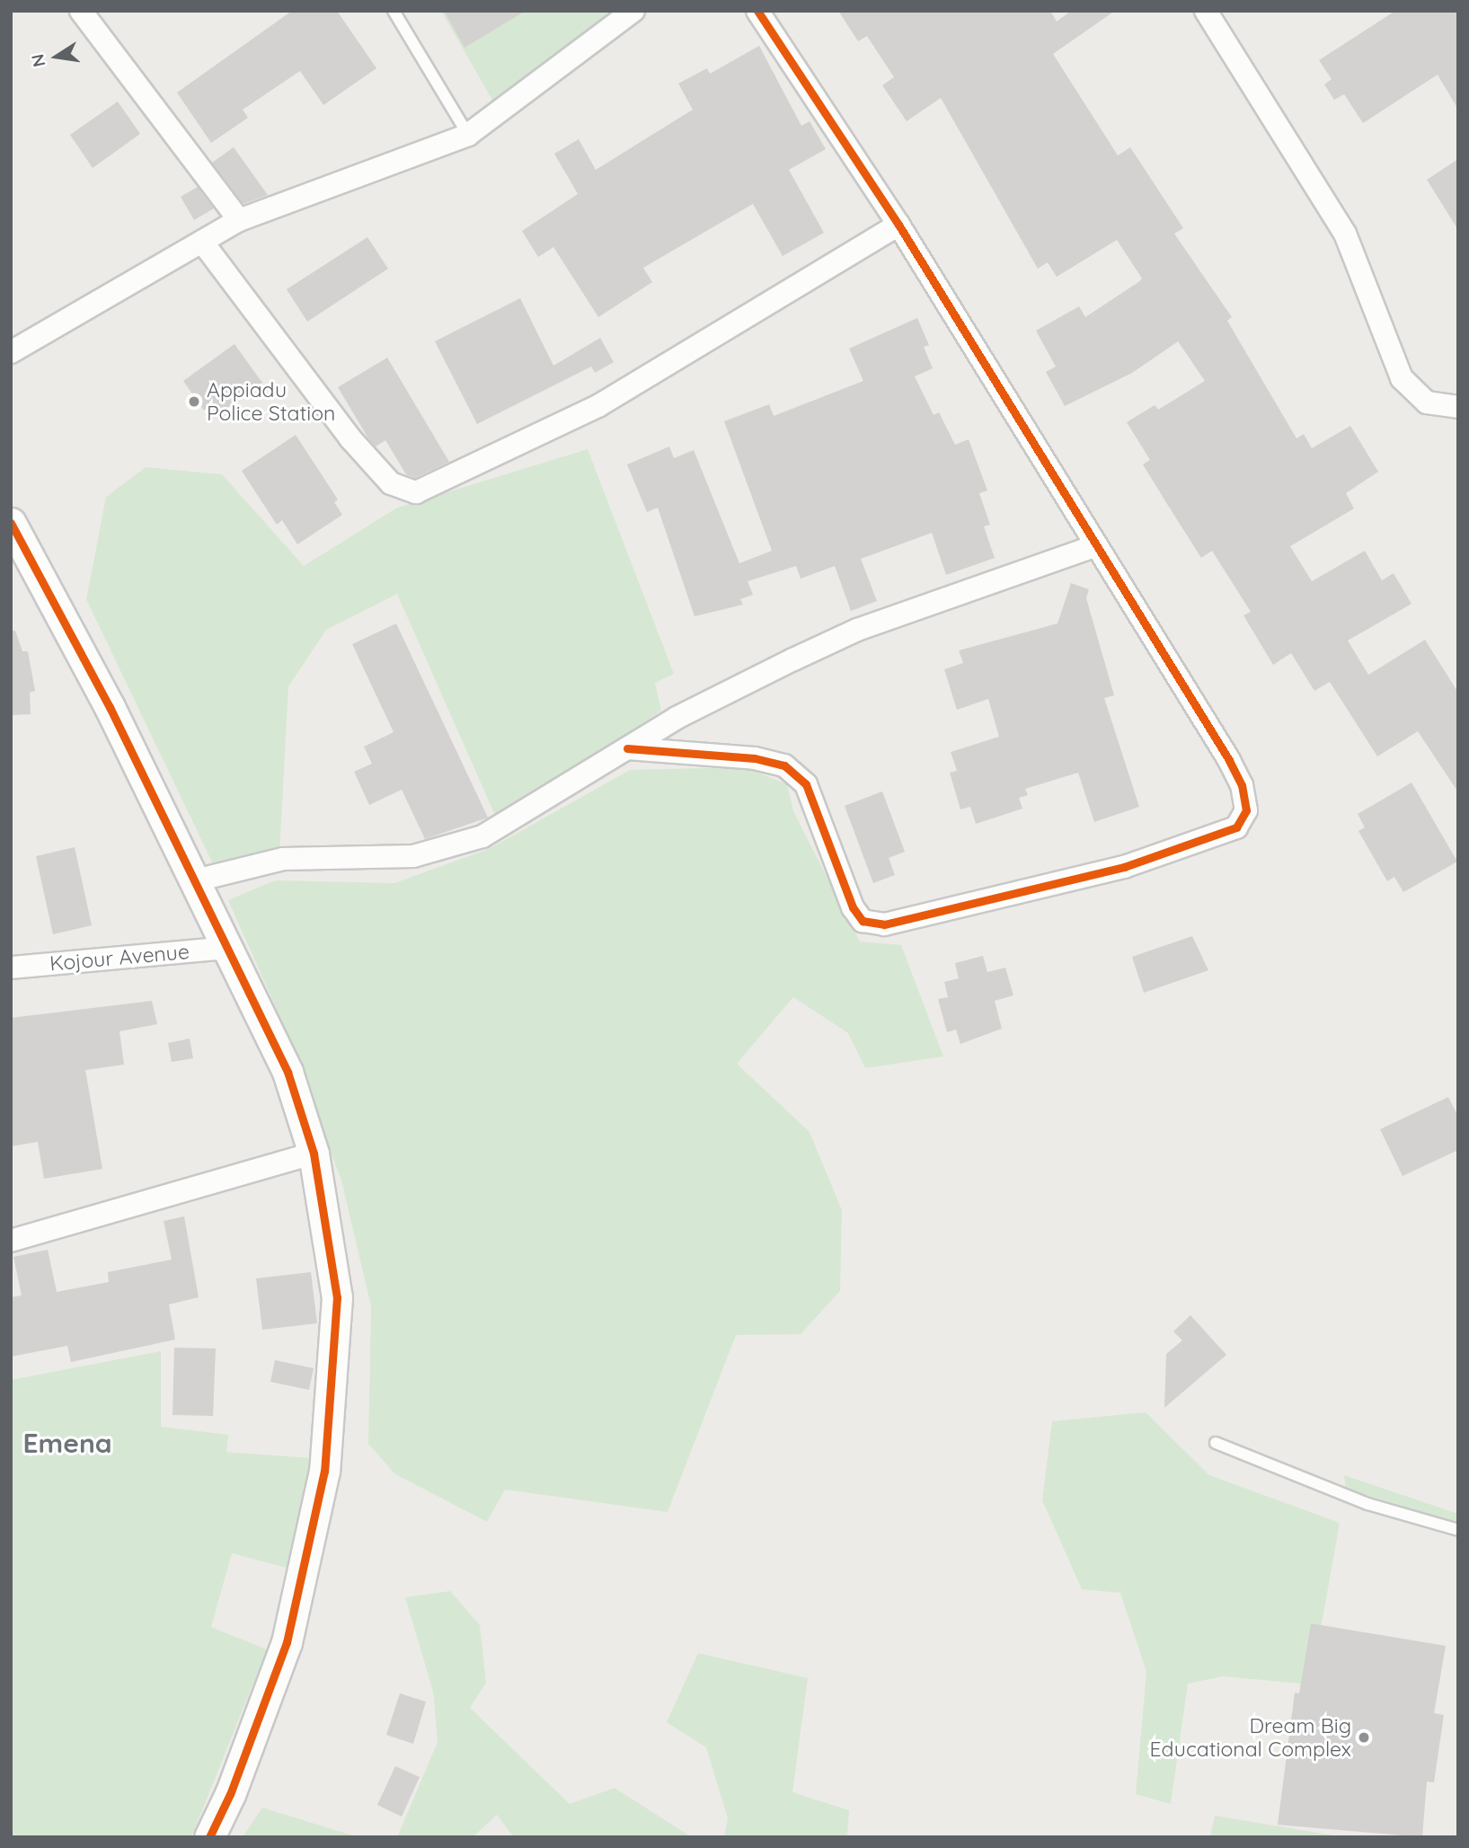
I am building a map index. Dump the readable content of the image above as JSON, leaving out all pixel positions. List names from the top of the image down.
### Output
{
  "streets": {
    "street": ["Kojour Avenue"]
  },
  "districts": ["Emena"],
  "places": ["Appiadu Police Station", "Dream Big Educational Complex"],
  "north": "left"
}
